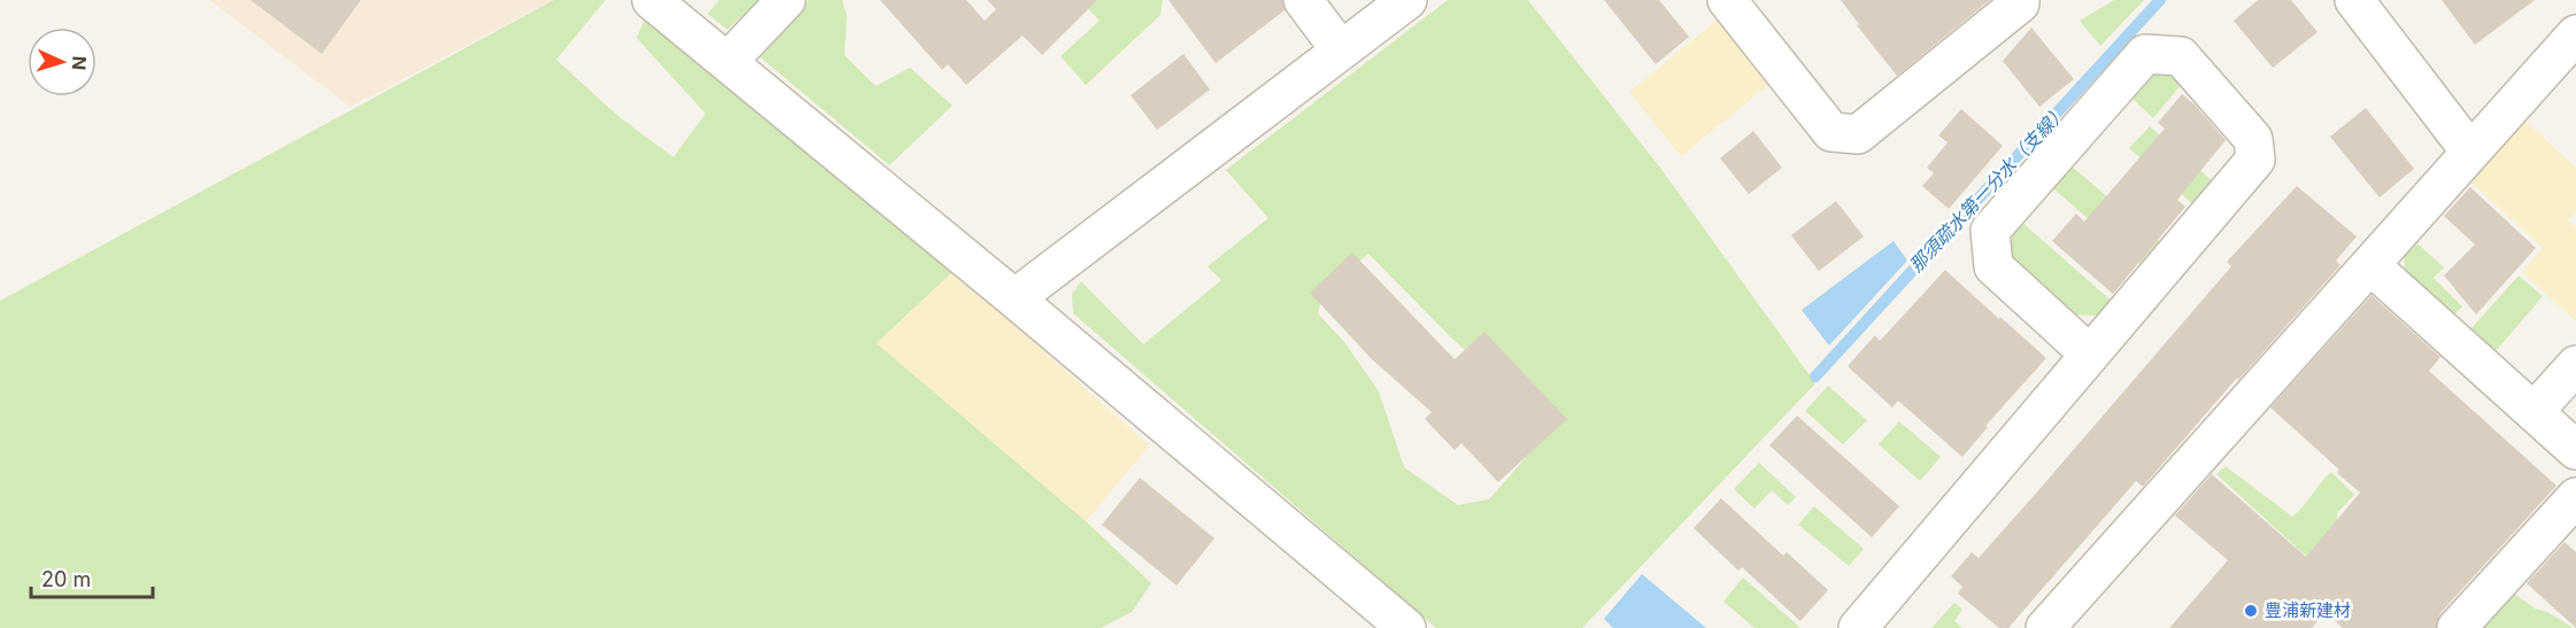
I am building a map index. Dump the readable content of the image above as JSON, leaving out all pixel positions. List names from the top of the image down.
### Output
{
  "water": ["那須疏水第一分水（支線）"],
  "places": ["豊浦新建材"],
  "scale_bar": "20 m",
  "north": "right"
}
